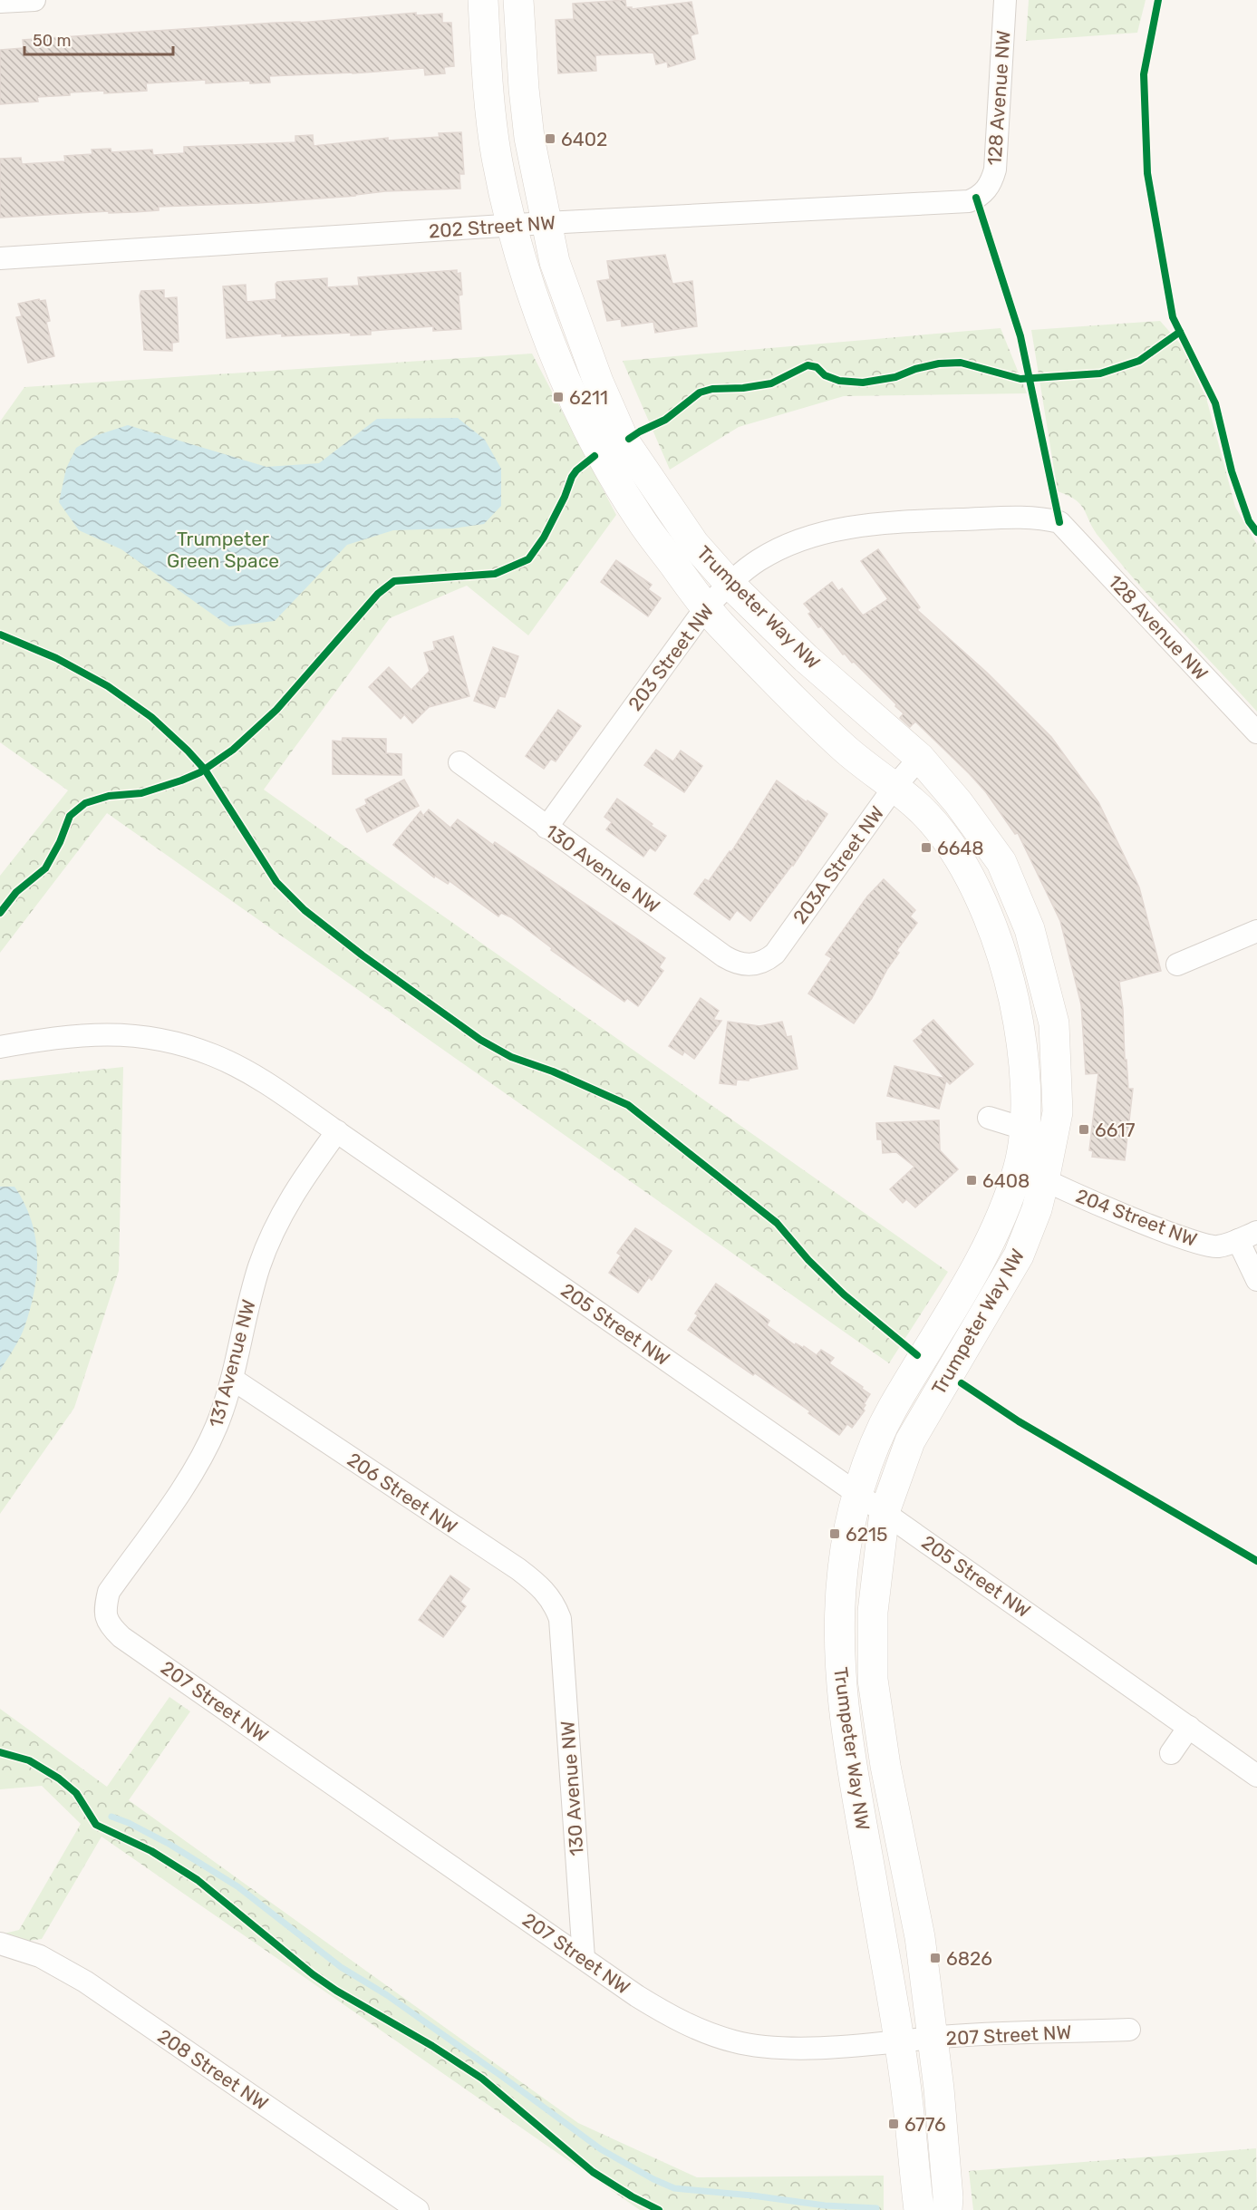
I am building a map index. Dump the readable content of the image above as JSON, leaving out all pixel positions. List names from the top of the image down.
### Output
{
  "streets": {
    "street": [
      "128 Avenue NW",
      "202 Street NW",
      "Trumpeter Way NW",
      "203 Street NW",
      "203A Street NW",
      "130 Avenue NW",
      "204 Street NW",
      "205 Street NW",
      "131 Avenue NW",
      "206 Street NW",
      "207 Street NW",
      "208 Street NW"
    ]
  },
  "crossings": [
    ["128 Avenue NW", "202 Street NW"],
    ["128 Avenue NW", "203 Street NW"],
    ["202 Street NW", "Trumpeter Way NW"],
    ["Trumpeter Way NW", "203 Street NW"],
    ["Trumpeter Way NW", "203A Street NW"],
    ["Trumpeter Way NW", "204 Street NW"],
    ["Trumpeter Way NW", "205 Street NW"],
    ["Trumpeter Way NW", "207 Street NW"],
    ["203 Street NW", "130 Avenue NW"],
    ["203A Street NW", "130 Avenue NW"],
    ["130 Avenue NW", "206 Street NW"],
    ["130 Avenue NW", "207 Street NW"],
    ["205 Street NW", "131 Avenue NW"],
    ["131 Avenue NW", "206 Street NW"],
    ["131 Avenue NW", "207 Street NW"]
  ],
  "parks": ["Trumpeter Green Space"],
  "places": {
    "transit": [
      "6402",
      "6211",
      "6648",
      "6617",
      "6408",
      "6215",
      "6826",
      "6776"
    ]
  },
  "scale_bar": "50 m"
}
